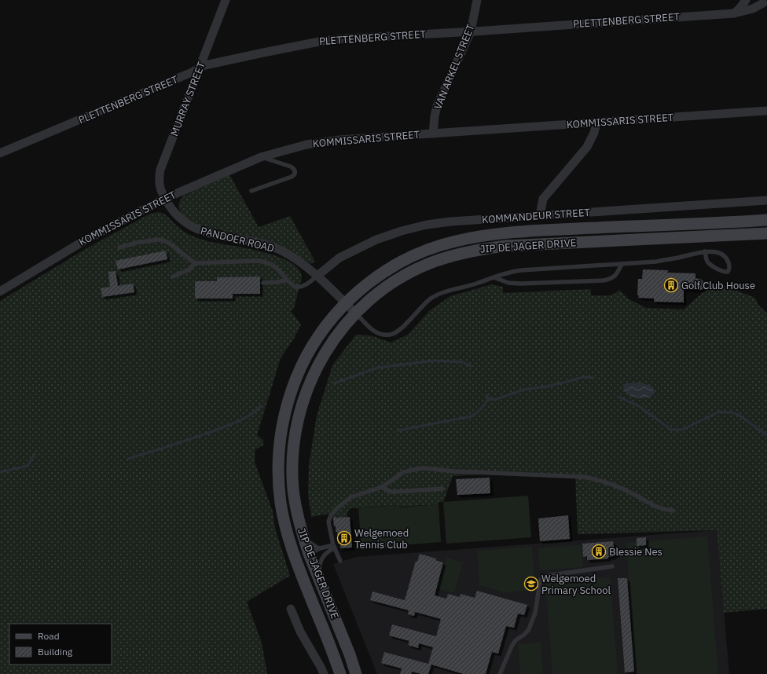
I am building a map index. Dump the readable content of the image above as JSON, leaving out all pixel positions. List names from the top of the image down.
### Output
{
  "streets": {
    "main road": ["JIP DE JAGER DRIVE"],
    "street": [
      "PLETTENBERG STREET",
      "VAN ARKEL STREET",
      "MURRAY STREET",
      "KOMMISSARIS STREET",
      "KOMMANDEUR STREET",
      "PANDOER ROAD"
    ]
  },
  "crossings": [
    ["PLETTENBERG STREET", "VAN ARKEL STREET"],
    ["PLETTENBERG STREET", "MURRAY STREET"],
    ["VAN ARKEL STREET", "KOMMISSARIS STREET"],
    ["MURRAY STREET", "KOMMISSARIS STREET"],
    ["MURRAY STREET", "PANDOER ROAD"],
    ["KOMMISSARIS STREET", "PANDOER ROAD"],
    ["KOMMANDEUR STREET", "PANDOER ROAD"],
    ["PANDOER ROAD", "JIP DE JAGER DRIVE"]
  ],
  "places": {
    "building": ["Golf Club House", "Welgemoed Tennis Club", "Blessie Nes"],
    "school or university": ["Welgemoed Primary School"]
  },
  "legend": ["Road", "Building"]
}
